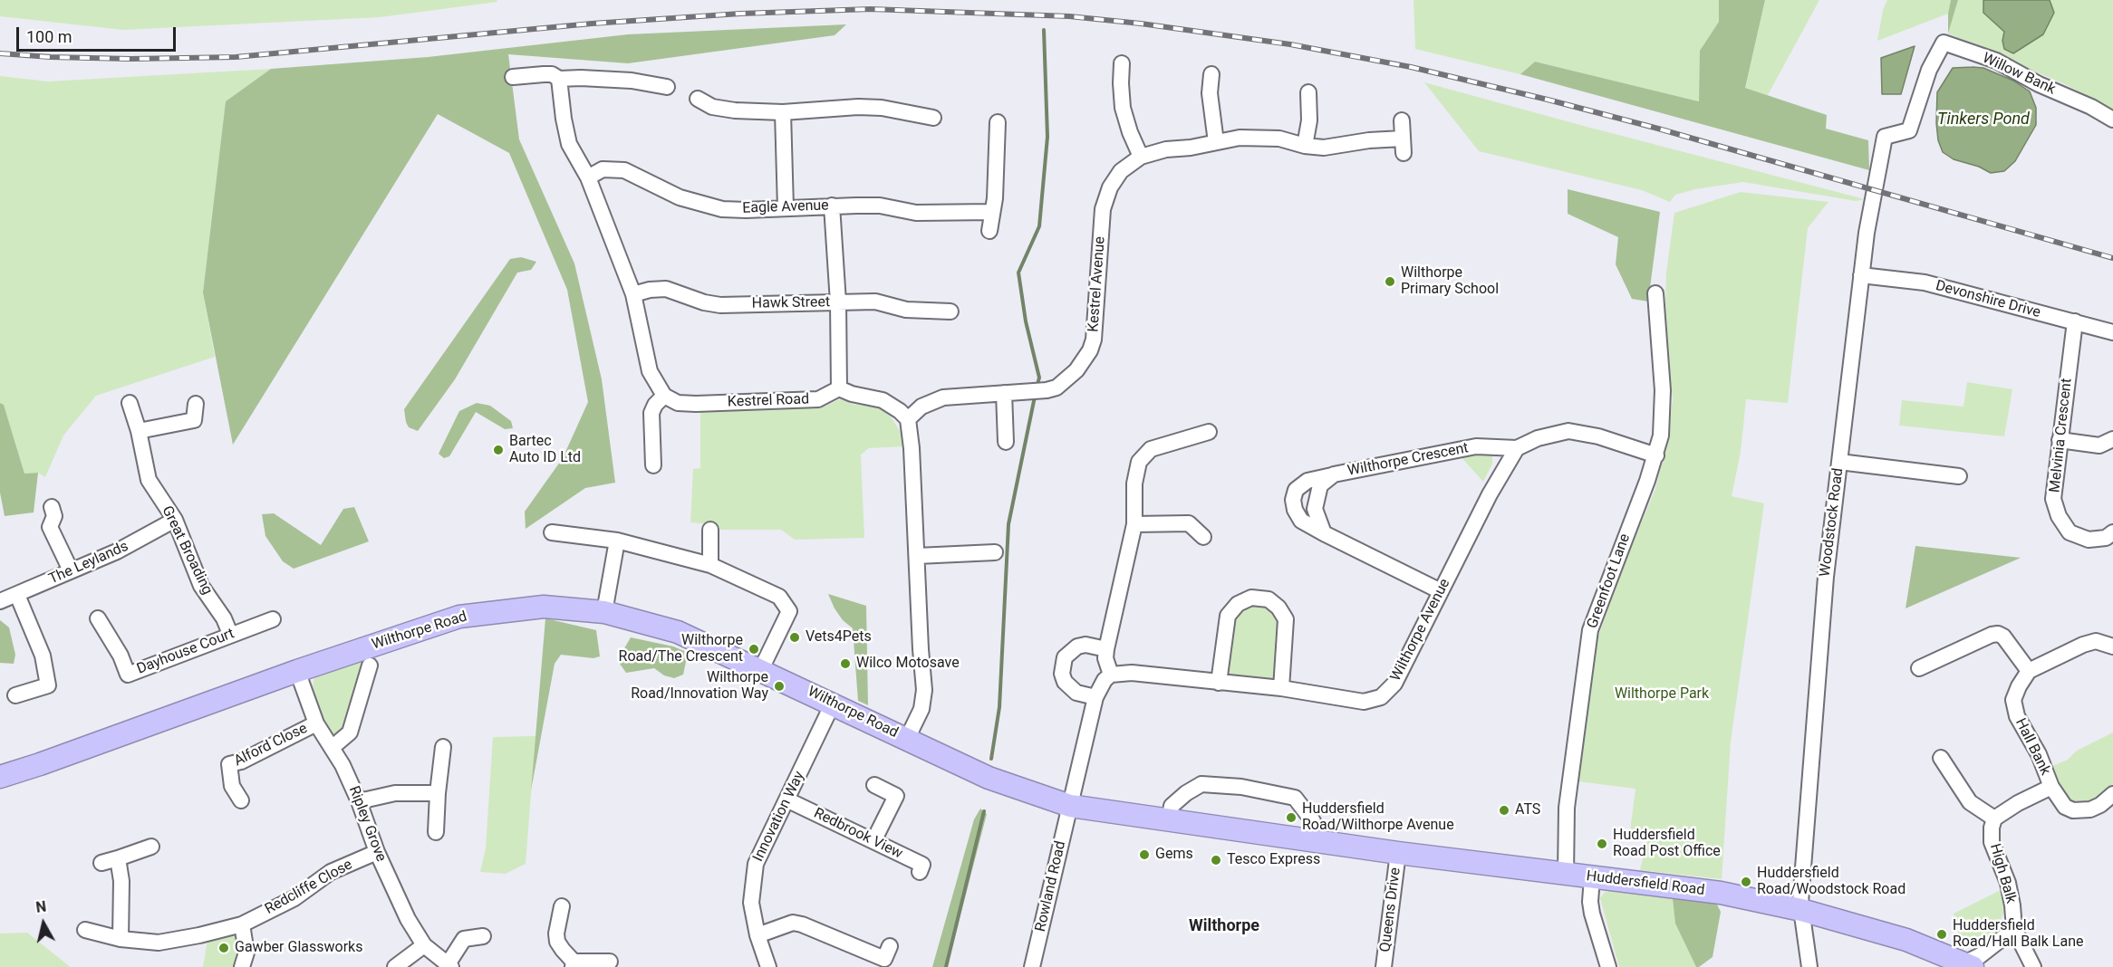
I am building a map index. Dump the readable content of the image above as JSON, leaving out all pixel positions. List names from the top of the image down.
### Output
{
  "streets": {
    "highway": ["Wilthorpe Road", "Huddersfield Road"],
    "street": [
      "Willow Bank",
      "Eagle Avenue",
      "Kestrel Avenue",
      "Devonshire Drive",
      "Hawk Street",
      "Kestrel Road",
      "Melvinia Crescent",
      "Wilthorpe Crescent",
      "Woodstock Road",
      "Great Broading",
      "The Leylands",
      "Greenfoot Lane",
      "Wilthorpe Avenue",
      "Dayhouse Court",
      "Alford Close",
      "Hall Bank",
      "Innovation Way",
      "Ripley Grove",
      "Redbrook View",
      "High Balk",
      "Rowland Road",
      "Redcliffe Close",
      "Queens Drive"
    ]
  },
  "crossings": [
    ["Willow Bank", "Woodstock Road"],
    ["Devonshire Drive", "Melvinia Crescent"],
    ["Devonshire Drive", "Woodstock Road"],
    ["Wilthorpe Crescent", "Wilthorpe Avenue"],
    ["Woodstock Road", "Huddersfield Road"],
    ["Great Broading", "The Leylands"],
    ["Great Broading", "Dayhouse Court"],
    ["Greenfoot Lane", "Huddersfield Road"],
    ["Wilthorpe Road", "Innovation Way"],
    ["Wilthorpe Road", "Ripley Grove"],
    ["Wilthorpe Road", "Huddersfield Road"],
    ["Alford Close", "Ripley Grove"],
    ["Innovation Way", "Redbrook View"],
    ["Ripley Grove", "Redcliffe Close"],
    ["Huddersfield Road", "Rowland Road"],
    ["Huddersfield Road", "Queens Drive"]
  ],
  "districts": ["Wilthorpe"],
  "water": ["Tinkers Pond"],
  "parks": ["Wilthorpe Park"],
  "places": [
    "Wilthorpe Primary School",
    "Bartec Auto ID Ltd",
    "Vets4Pets",
    "Wilthorpe Road/The Crescent",
    "Wilco Motosave",
    "Wilthorpe Road/Innovation Way",
    "ATS",
    "Huddersfield Road/Wilthorpe Avenue",
    "Huddersfield Road Post Office",
    "Gems",
    "Tesco Express",
    "Huddersfield Road/Woodstock Road",
    "Huddersfield Road/Hall Balk Lane",
    "Gawber Glassworks"
  ],
  "scale_bar": "100 m",
  "north": "top"
}
